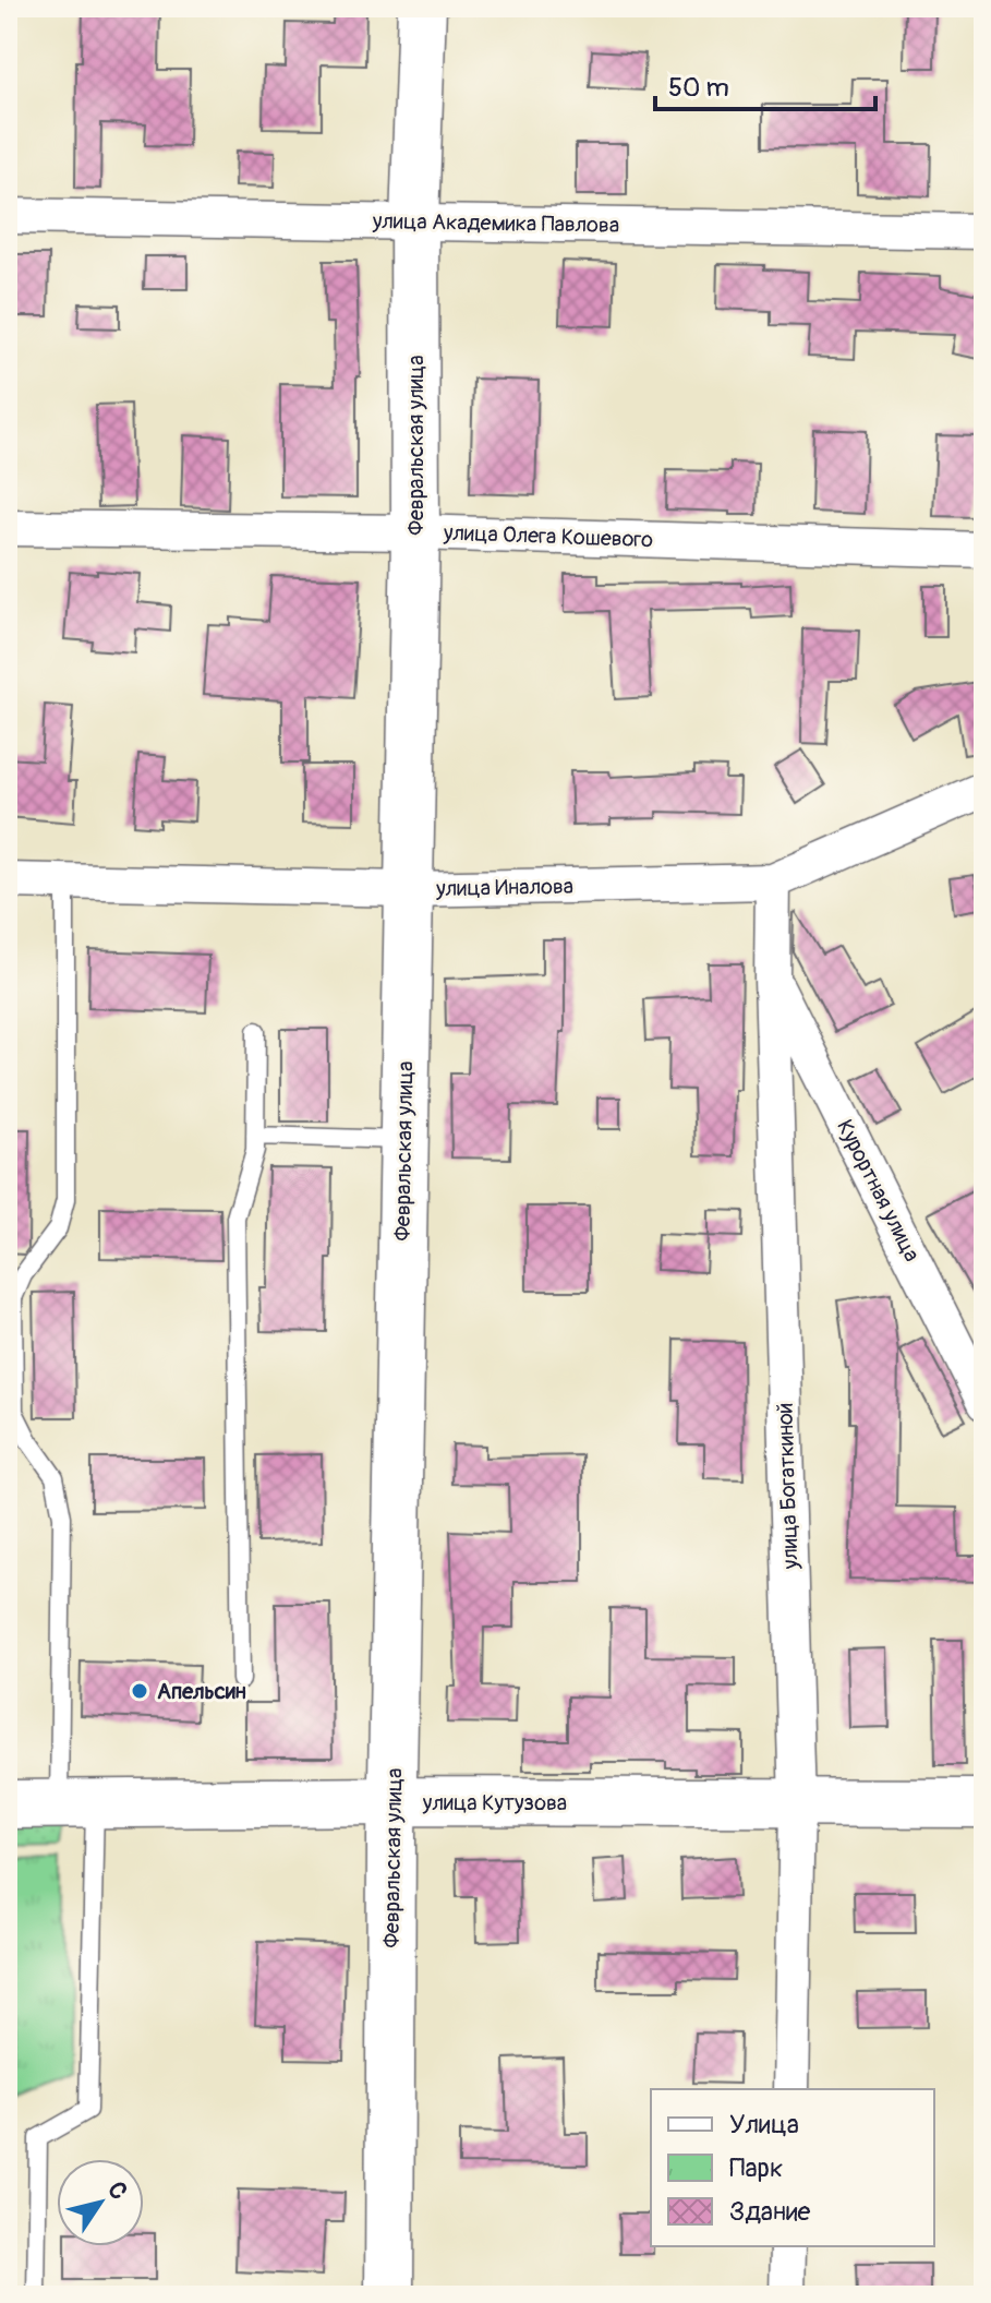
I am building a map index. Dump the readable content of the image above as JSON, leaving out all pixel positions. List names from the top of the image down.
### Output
{
  "streets": {
    "street": [
      "улица Академика Павлова",
      "Февральская улица",
      "улица Олега Кошевого",
      "улица Иналова",
      "Курортная улица",
      "улица Богаткиной",
      "улица Кутузова"
    ]
  },
  "crossings": [
    ["улица Академика Павлова", "Февральская улица"],
    ["Февральская улица", "улица Олега Кошевого"],
    ["Февральская улица", "улица Иналова"],
    ["Февральская улица", "улица Кутузова"],
    ["улица Иналова", "улица Богаткиной"],
    ["Курортная улица", "улица Богаткиной"],
    ["улица Богаткиной", "улица Кутузова"]
  ],
  "places": ["Апельсин"],
  "legend": ["Улица", "Парк", "Здание"],
  "scale_bar": "50 m",
  "north": "top right"
}
